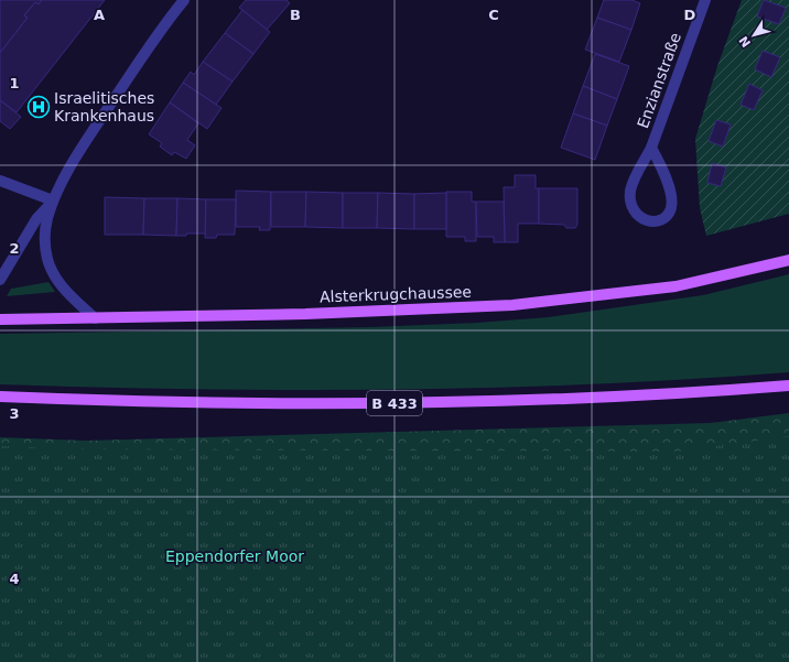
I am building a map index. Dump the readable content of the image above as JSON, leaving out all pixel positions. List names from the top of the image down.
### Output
{
  "streets": {
    "main road": ["Alsterkrugchaussee", "B 433"],
    "street": ["Enzianstraße"]
  },
  "parks": ["Eppendorfer Moor"],
  "places": {
    "hospital": ["Israelitisches Krankenhaus"]
  },
  "north": "bottom left",
  "grid": {
    "columns": [
      "A",
      "B",
      "C",
      "D"
    ],
    "rows": [
      "1",
      "2",
      "3",
      "4"
    ]
  }
}
